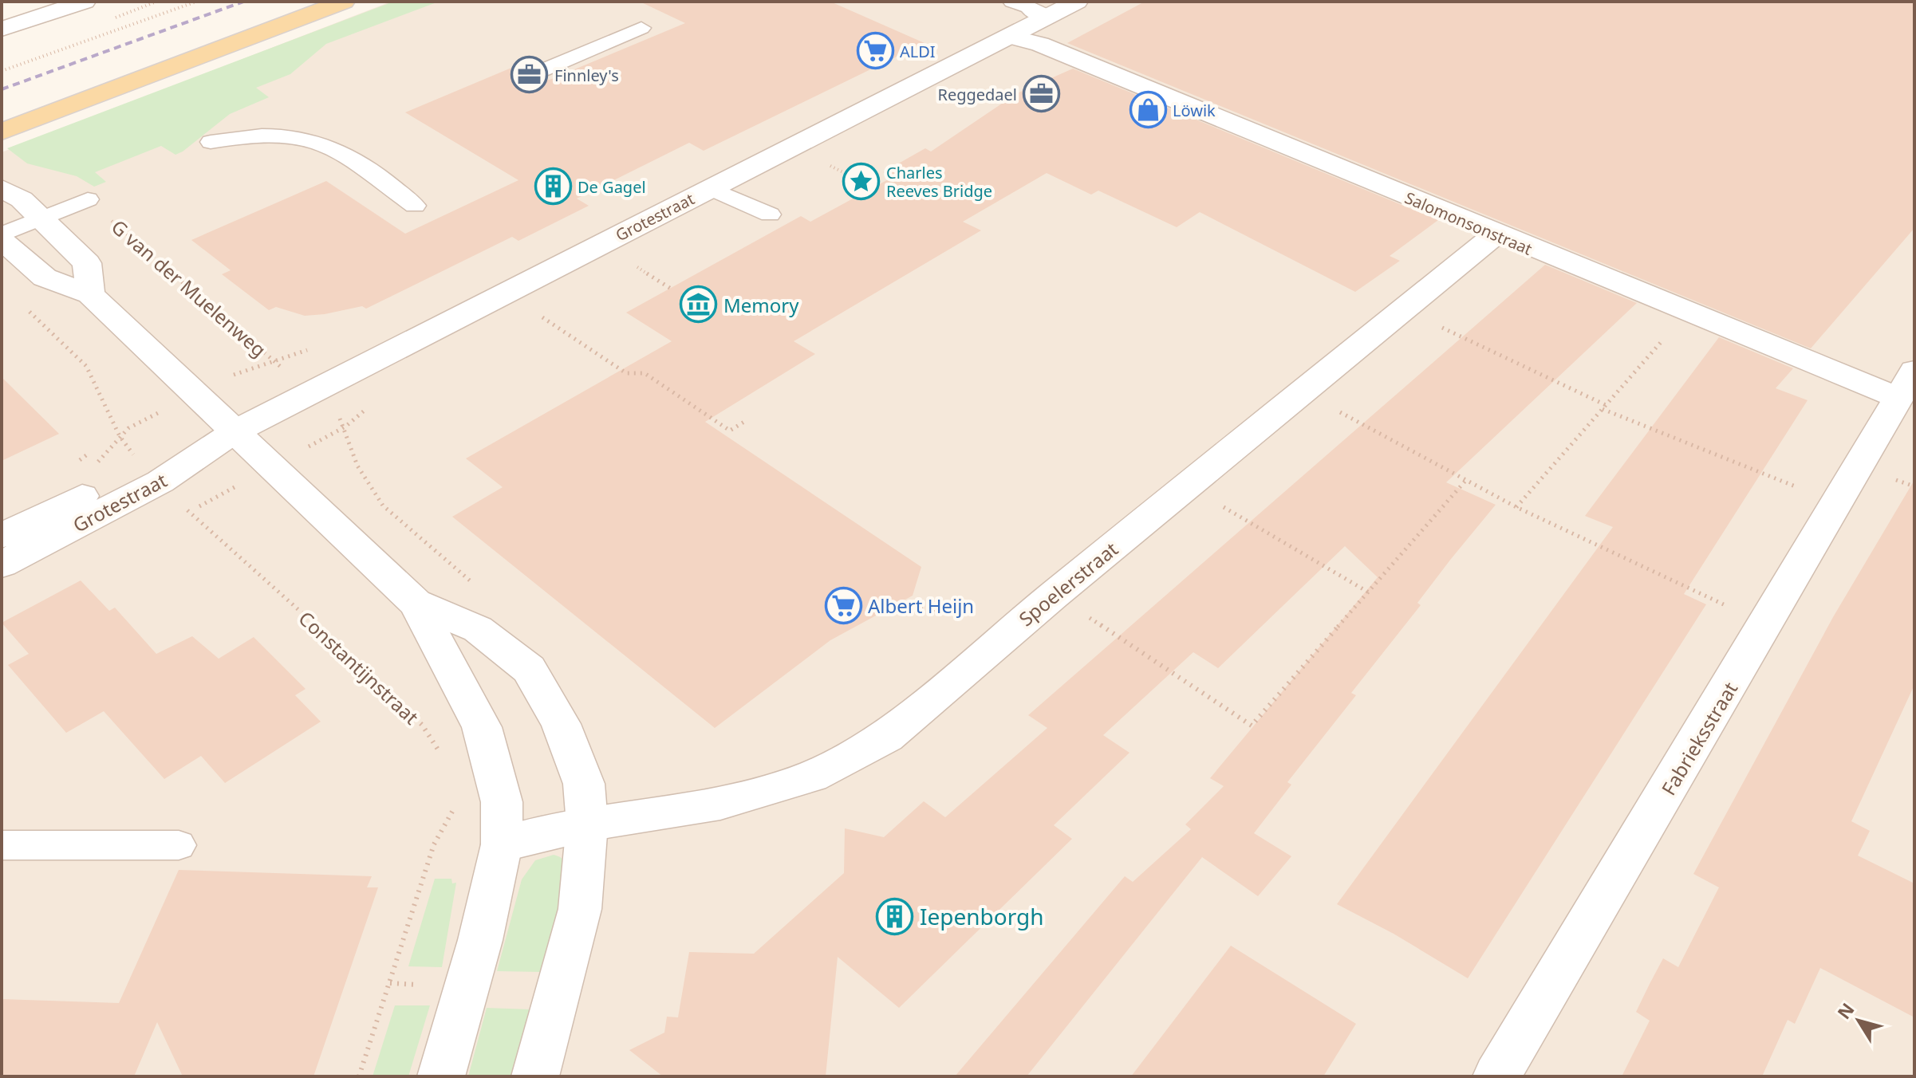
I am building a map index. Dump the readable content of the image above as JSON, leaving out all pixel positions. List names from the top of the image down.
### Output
{
  "streets": {
    "street": [
      "Grotestraat",
      "Salomonsonstraat",
      "Spoelerstraat",
      "Fabrieksstraat"
    ],
    "path": ["G van der Muelenweg", "Constantijnstraat"]
  },
  "crossings": [
    ["Grotestraat", "Salomonsonstraat"],
    ["Salomonsonstraat", "Spoelerstraat"],
    ["Salomonsonstraat", "Fabrieksstraat"]
  ],
  "places": {
    "supermarket": ["ALDI", "Albert Heijn"],
    "office": ["Finnley's", "Reggedael"],
    "shop": ["Löwik"],
    "place": ["Charles Reeves Bridge"],
    "building": ["De Gagel", "Iepenborgh"],
    "museum": ["Memory"]
  },
  "north": "top left"
}
